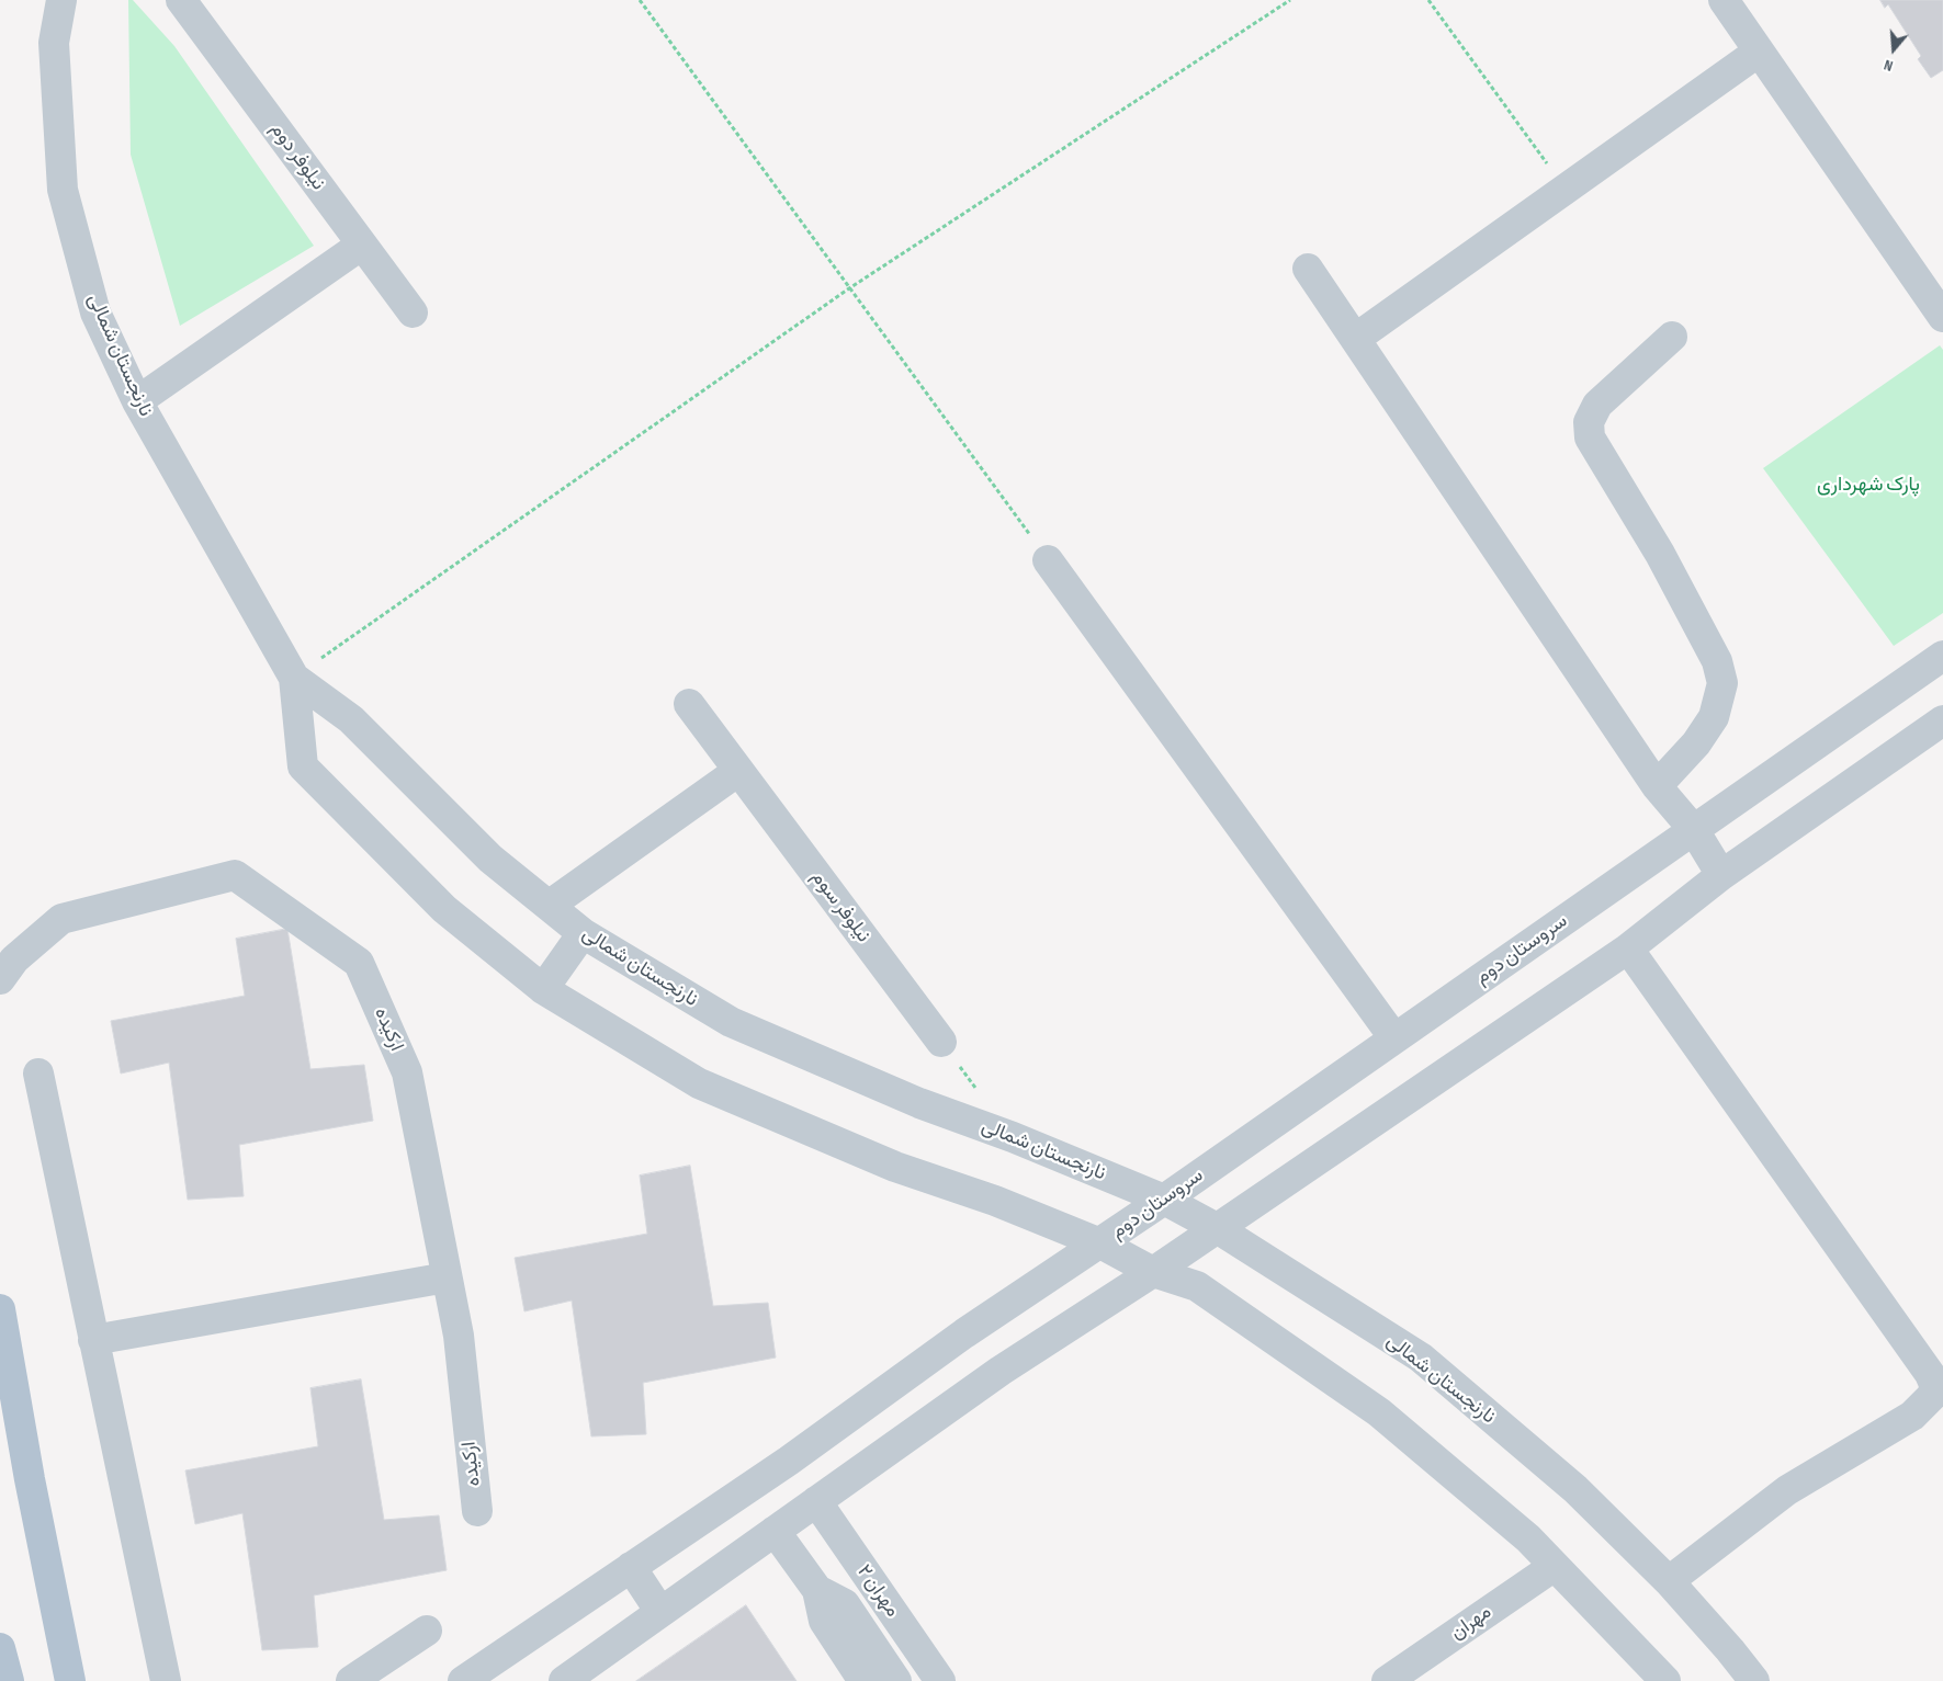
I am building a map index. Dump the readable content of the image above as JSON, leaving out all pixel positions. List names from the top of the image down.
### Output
{
  "streets": {
    "street": [
      "نیلوفر دوم",
      "نارنجستان شمالی",
      "نیلوفر سوم",
      "سروستان دوم",
      "ارکیده",
      "مهران ۲",
      "مهران"
    ]
  },
  "crossings": [
    ["نارنجستان شمالی", "سروستان دوم"],
    ["نارنجستان شمالی", "مهران"]
  ],
  "parks": ["پارک شهرداری"],
  "north": "bottom"
}
